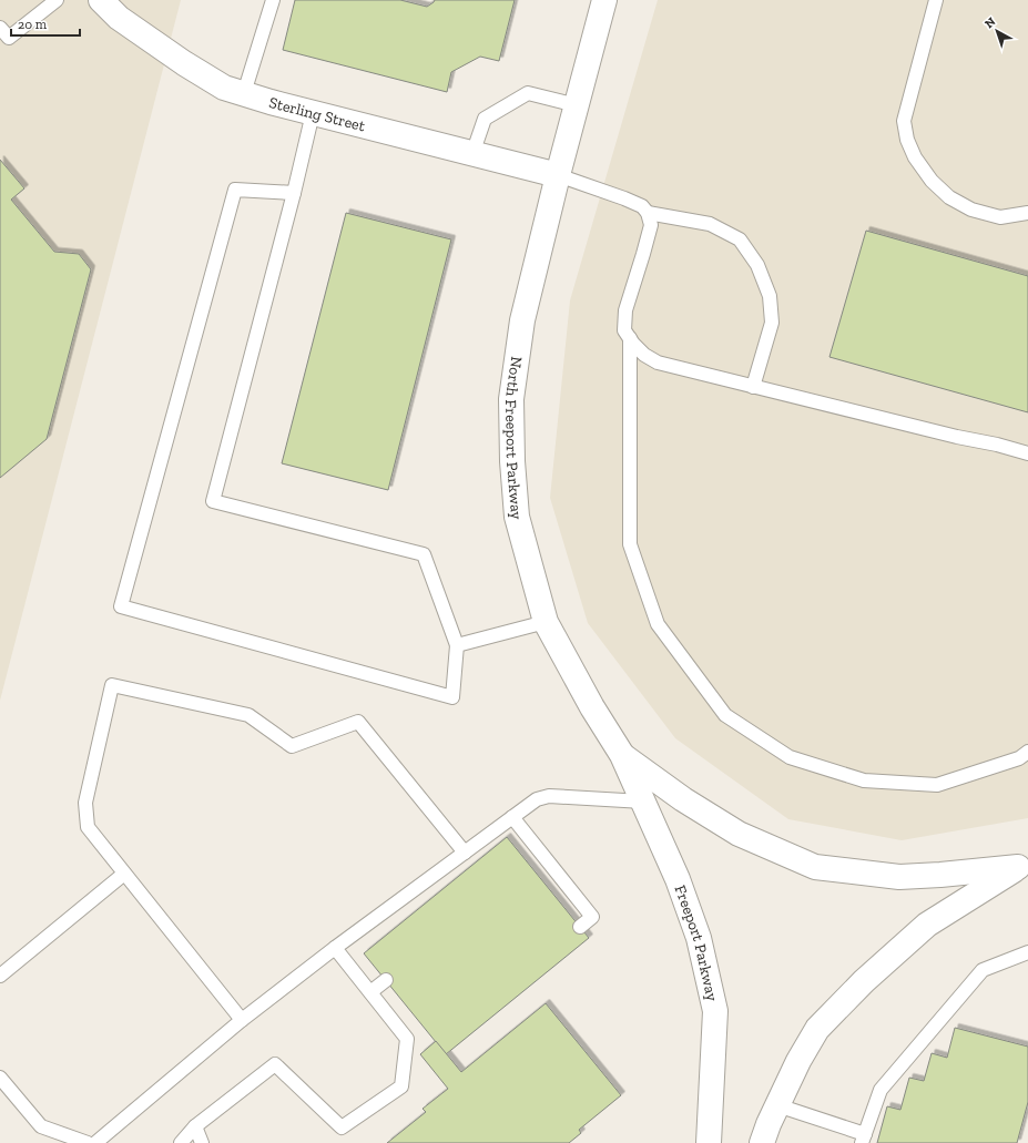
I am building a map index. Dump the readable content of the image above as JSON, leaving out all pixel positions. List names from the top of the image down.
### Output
{
  "streets": {
    "main road": ["Sterling Street", "North Freeport Parkway", "Freeport Parkway"]
  },
  "crossings": [
    ["Sterling Street", "North Freeport Parkway"],
    ["North Freeport Parkway", "Freeport Parkway"]
  ],
  "scale_bar": "20 m",
  "north": "top left"
}
